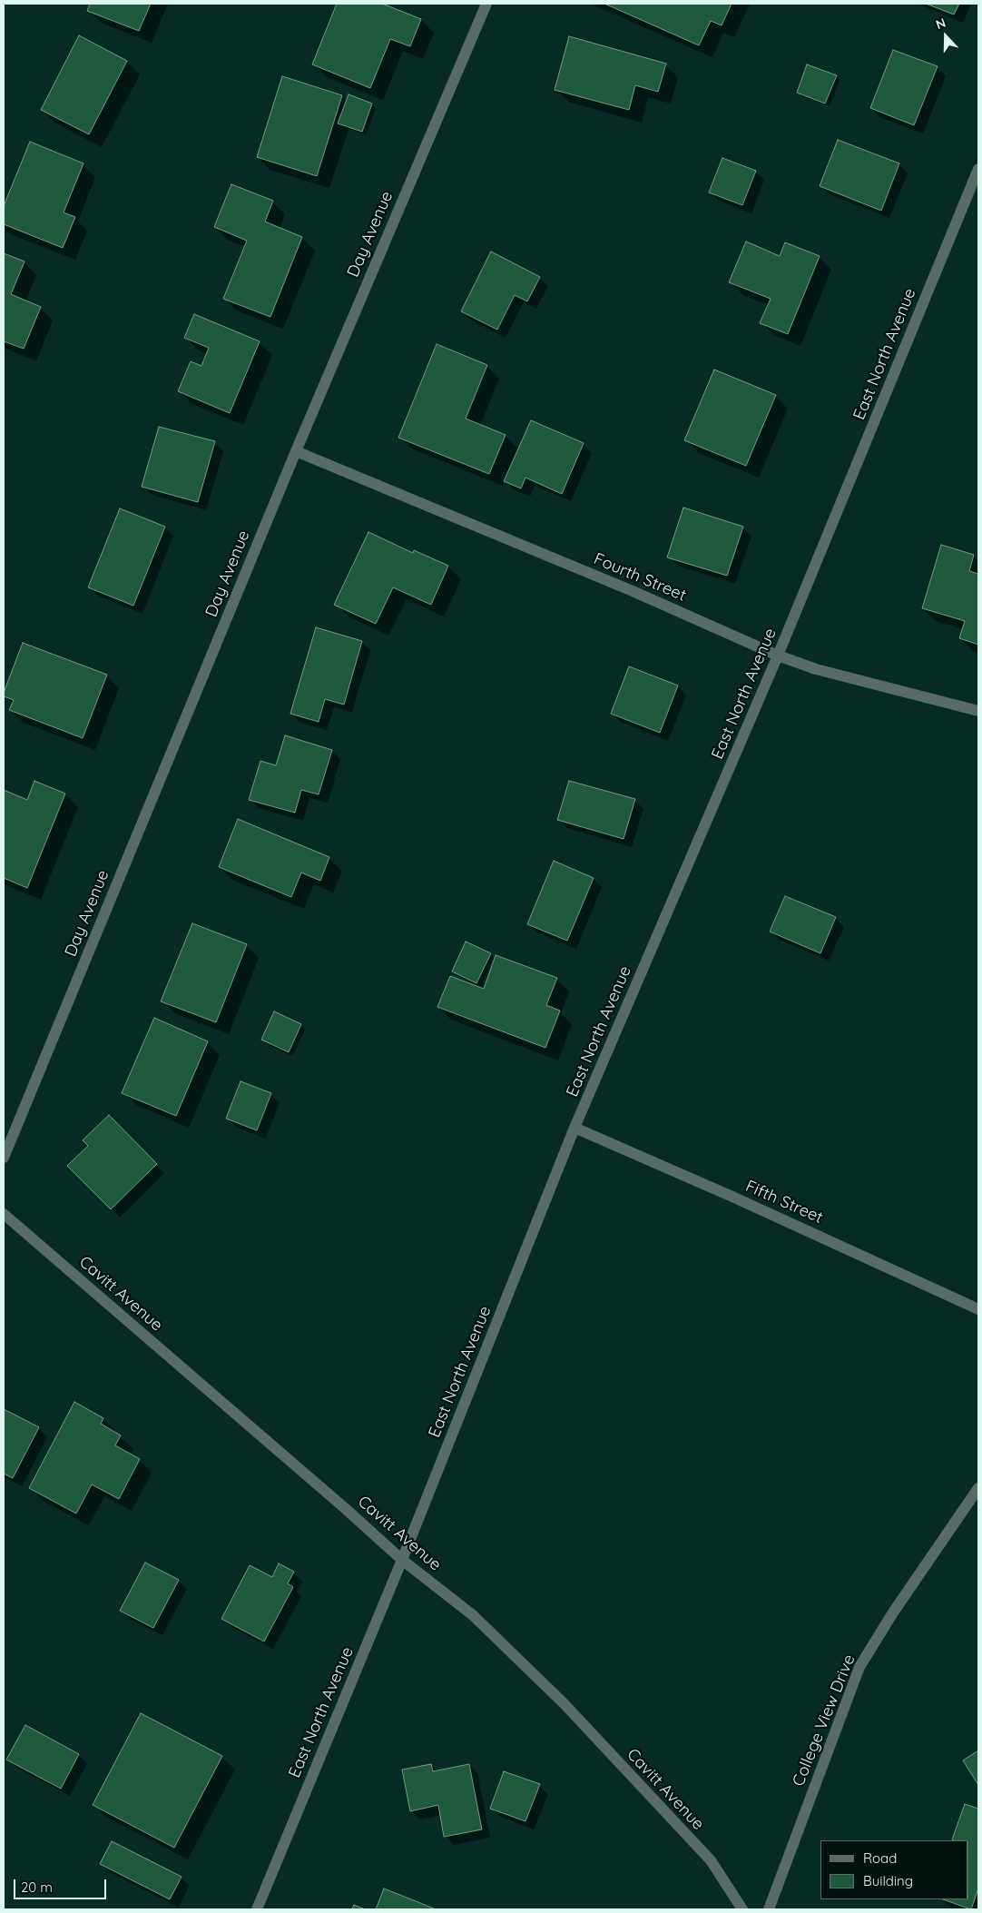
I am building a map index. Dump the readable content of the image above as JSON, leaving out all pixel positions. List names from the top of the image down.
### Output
{
  "streets": {
    "street": [
      "Day Avenue",
      "East North Avenue",
      "Fourth Street",
      "Fifth Street",
      "Cavitt Avenue",
      "College View Drive"
    ]
  },
  "crossings": [
    ["Day Avenue", "Fourth Street"],
    ["East North Avenue", "Fourth Street"],
    ["East North Avenue", "Fifth Street"],
    ["East North Avenue", "Cavitt Avenue"]
  ],
  "legend": ["Road", "Building"],
  "scale_bar": "20 m",
  "north": "top"
}
